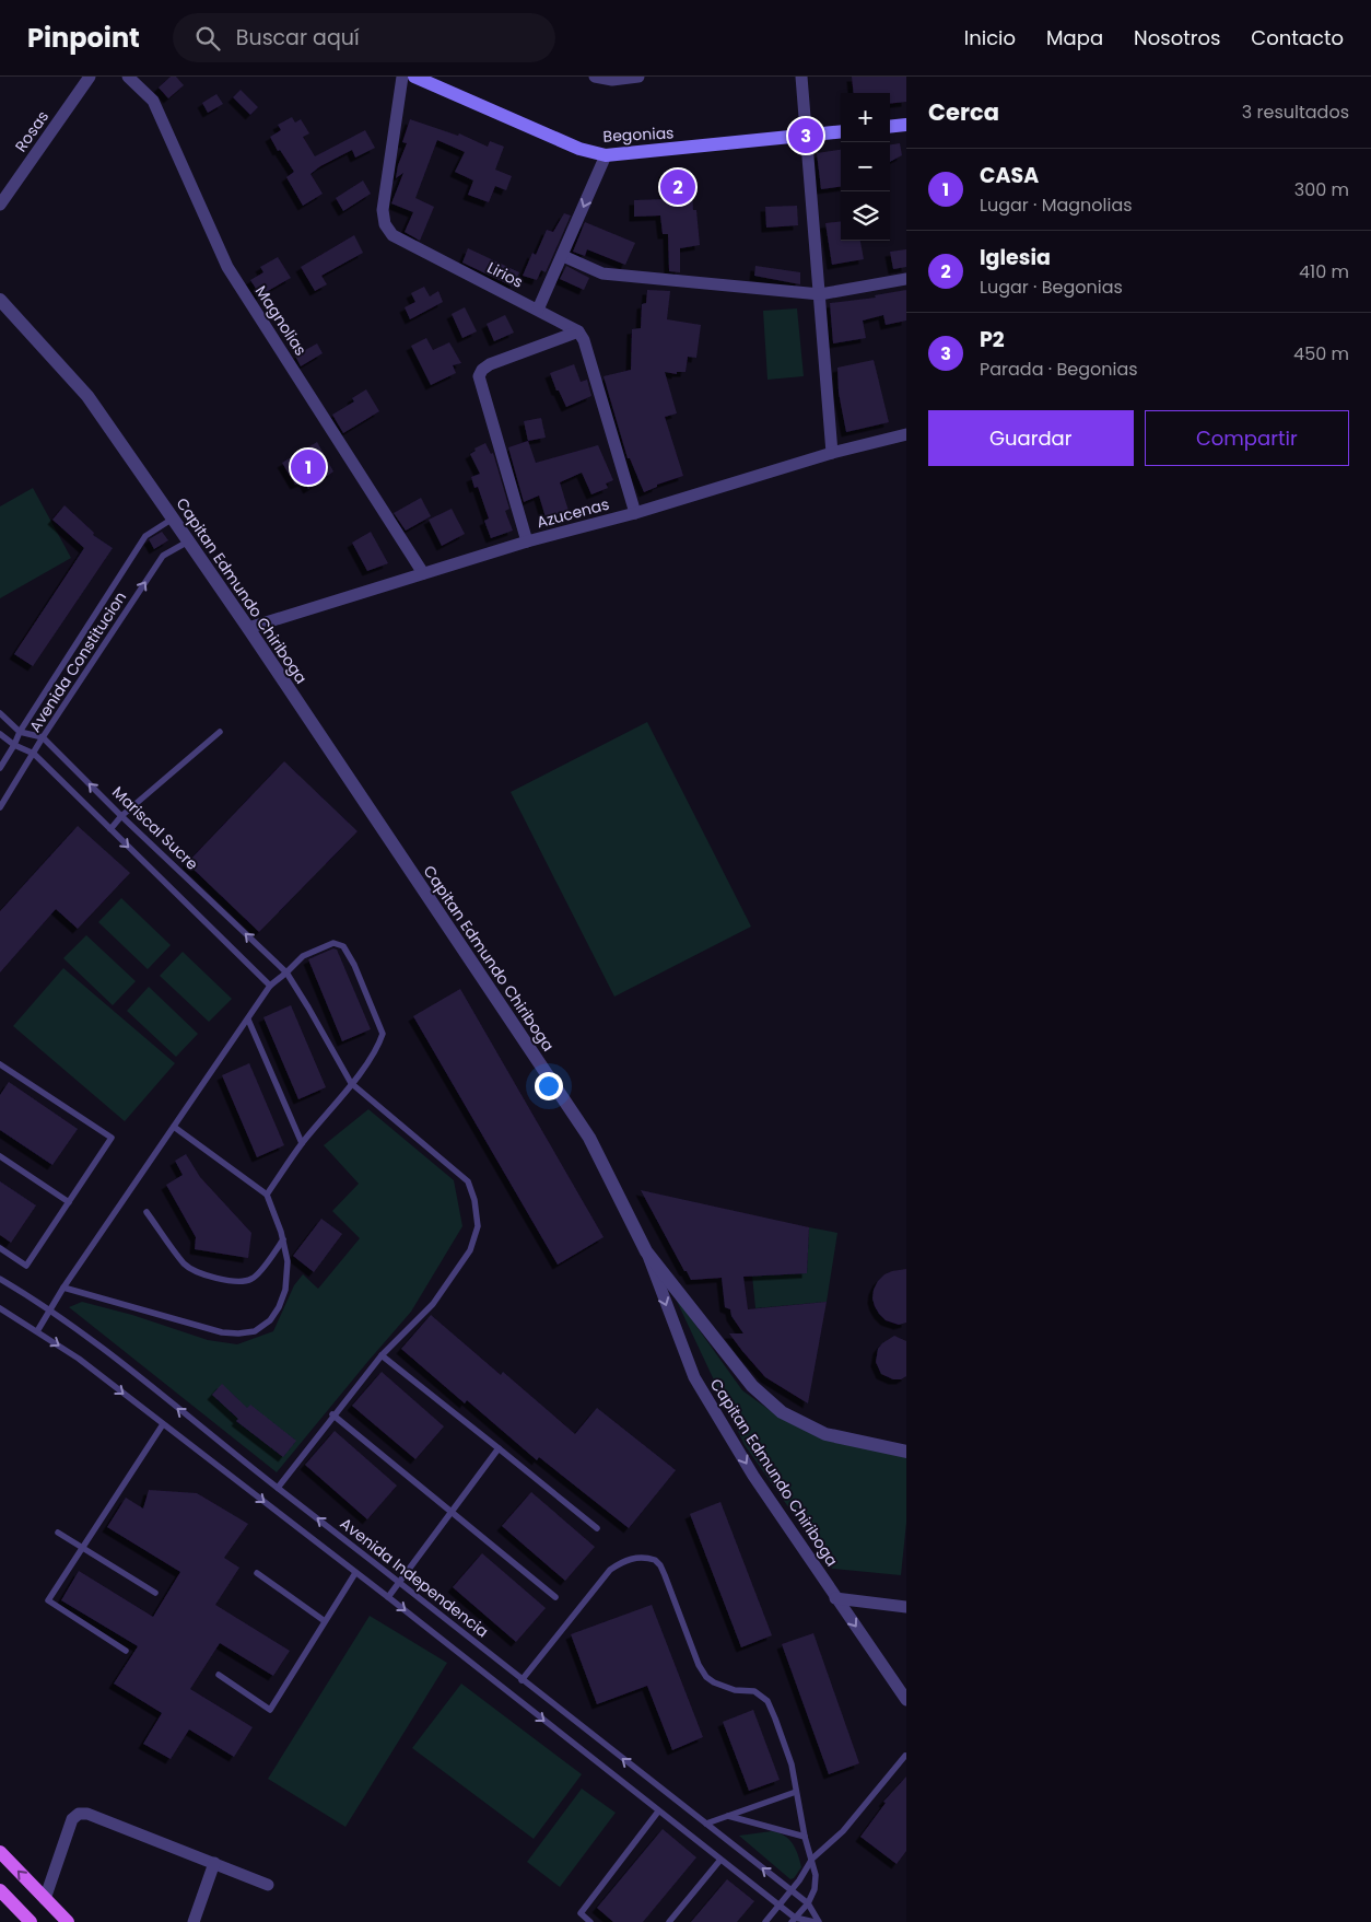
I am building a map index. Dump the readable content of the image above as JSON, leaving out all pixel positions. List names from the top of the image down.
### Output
{
  "streets": {
    "main road": ["Begonias"],
    "street": [
      "Rosas",
      "Lirios",
      "Magnolias",
      "Azucenas",
      "Capitan Edmundo Chiriboga"
    ],
    "lane": ["Avenida Constitucion", "Mariscal Sucre", "Avenida Independencia"]
  },
  "crossings": [
    ["Magnolias", "Azucenas"],
    ["Azucenas", "Capitan Edmundo Chiriboga"],
    ["Capitan Edmundo Chiriboga", "Avenida Constitucion"],
    ["Avenida Constitucion", "Mariscal Sucre"]
  ],
  "page": {
    "header": "Pinpoint",
    "search": "Buscar aquí",
    "nav": [
      "Inicio",
      "Mapa",
      "Nosotros",
      "Contacto"
    ],
    "heading": ["Cerca", "3 resultados"],
    "map_buttons": ["+", "−"],
    "pins": ["3", "2", "1"],
    "list": [
      {
        "mark": "1",
        "name": "CASA",
        "note": "Lugar · Magnolias",
        "value": "300 m"
      },
      {
        "mark": "2",
        "name": "Iglesia",
        "note": "Lugar · Begonias",
        "value": "410 m"
      },
      {
        "mark": "3",
        "name": "P2",
        "note": "Parada · Begonias",
        "value": "450 m"
      }
    ],
    "buttons": ["Guardar", "Compartir"]
  }
}
